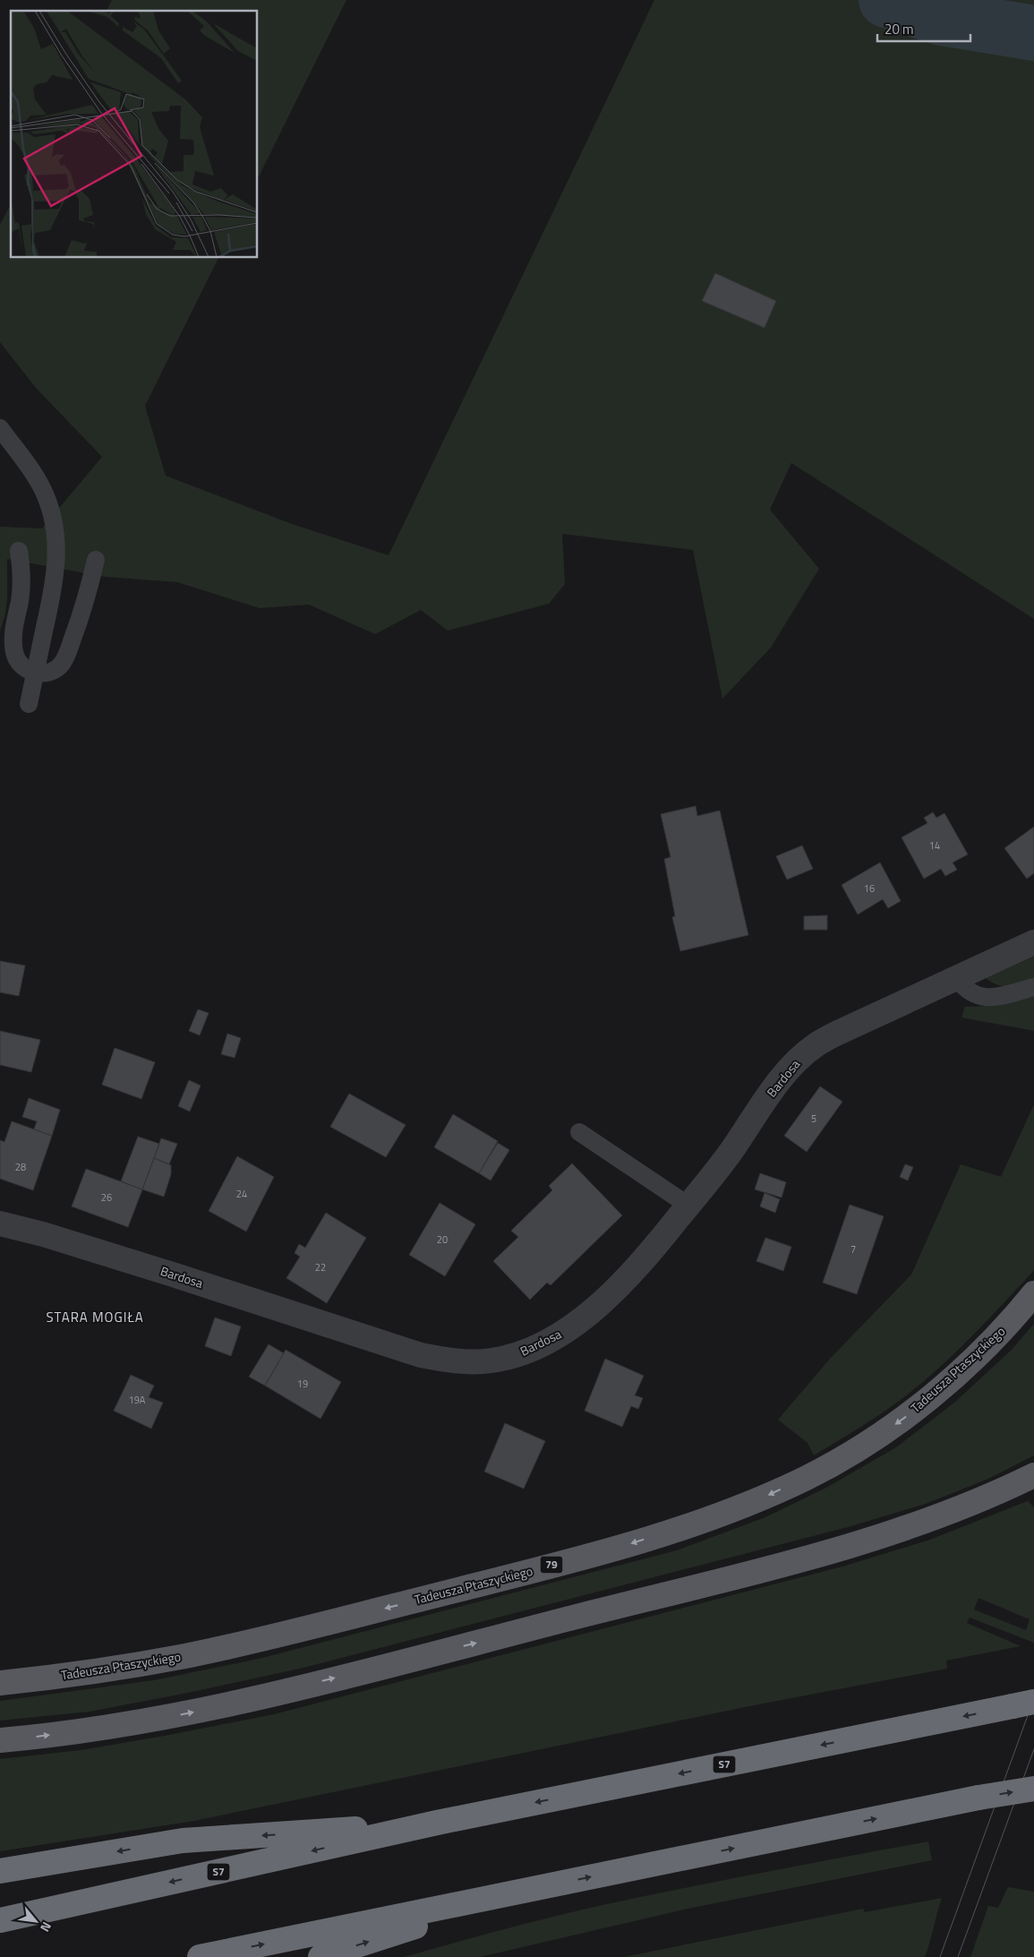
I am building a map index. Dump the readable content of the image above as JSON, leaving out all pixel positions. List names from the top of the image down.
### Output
{
  "streets": {
    "highway": ["S7"],
    "main road": ["Tadeusza Ptaszyckiego", "79"],
    "street": ["Bardosa"]
  },
  "districts": ["STARA MOGIŁA"],
  "house_numbers": [
    "14",
    "16",
    "5",
    "28",
    "24",
    "26",
    "20",
    "7",
    "22",
    "19",
    "19A"
  ],
  "scale_bar": "20 m",
  "north": "bottom right"
}
